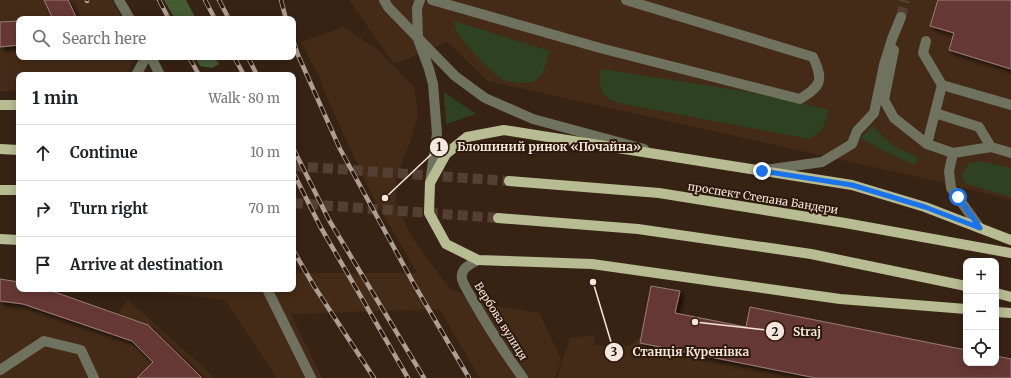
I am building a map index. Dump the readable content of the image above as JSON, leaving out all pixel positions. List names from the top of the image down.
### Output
{
  "streets": {
    "main road": ["проспект Степана Бандери"],
    "street": ["Вербова вулиця"]
  },
  "places": ["Блошиний ринок «Почайна»", "Станція Куренівка", "Straj"],
  "page": {
    "search": "Search here",
    "heading": ["1 min", "Walk · 80 m"],
    "list": [
      ["Continue", "10 m"],
      ["Turn right", "70 m"],
      "Arrive at destination"
    ],
    "map_buttons": ["+", "−"]
  }
}
